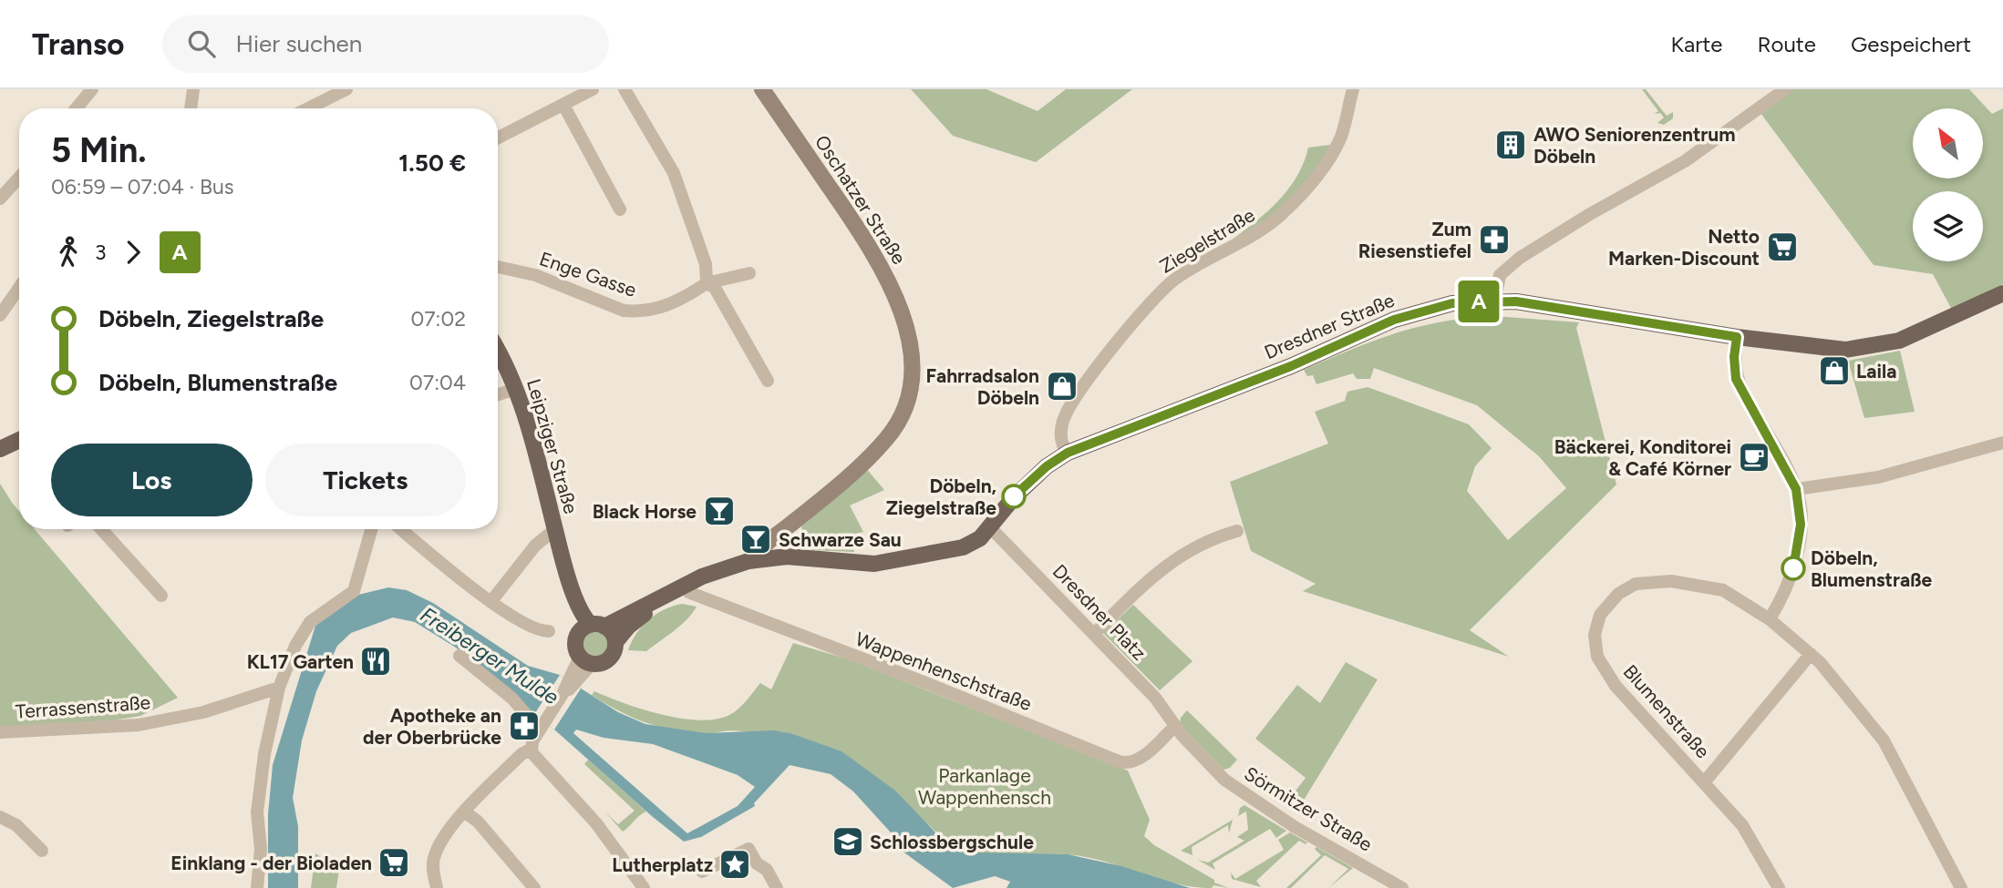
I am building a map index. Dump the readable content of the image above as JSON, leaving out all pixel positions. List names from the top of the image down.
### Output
{
  "streets": {
    "main road": ["Oschatzer Straße", "Dresdner Straße", "Leipziger Straße"],
    "street": [
      "Ziegelstraße",
      "Enge Gasse",
      "Dresdner Platz",
      "Wappenhenschstraße",
      "Terrassenstraße",
      "Blumenstraße",
      "Sörmitzer Straße"
    ]
  },
  "crossings": [
    ["Oschatzer Straße", "Dresdner Straße"],
    ["Ziegelstraße", "Dresdner Straße"],
    ["Dresdner Straße", "Dresdner Platz"],
    ["Dresdner Platz", "Wappenhenschstraße"],
    ["Dresdner Platz", "Sörmitzer Straße"],
    ["Wappenhenschstraße", "Sörmitzer Straße"]
  ],
  "water": ["Freiberger Mulde"],
  "parks": ["Parkanlage Wappenhensch"],
  "places": {
    "building": ["AWO Seniorenzentrum Döbeln"],
    "pharmacy": ["Zum Riesenstiefel", "Apotheke an der Oberbrücke"],
    "supermarket": ["Netto Marken-Discount", "Einklang - der Bioladen"],
    "shop": ["Laila", "Fahrradsalon Döbeln"],
    "cafe": ["Bäckerei, Konditorei & Café Körner"],
    "other": ["Döbeln, Ziegelstraße", "Döbeln, Blumenstraße"],
    "bar": ["Black Horse", "Schwarze Sau"],
    "restaurant": ["KL17 Garten"],
    "school or university": ["Schlossbergschule"],
    "place": ["Lutherplatz"]
  },
  "lines": ["bus line A"],
  "north": "top left",
  "page": {
    "header": "Transo",
    "search": "Hier suchen",
    "nav": ["Karte", "Route", "Gespeichert"],
    "on_map": "A",
    "heading": ["5 Min.", "06:59 – 07:04 · Bus", "1.50 €"],
    "legs": ["3", "A"],
    "list": [
      {
        "name": "Döbeln, Ziegelstraße",
        "value": "07:02"
      },
      {
        "name": "Döbeln, Blumenstraße",
        "value": "07:04"
      }
    ],
    "buttons": ["Los", "Tickets"]
  }
}
